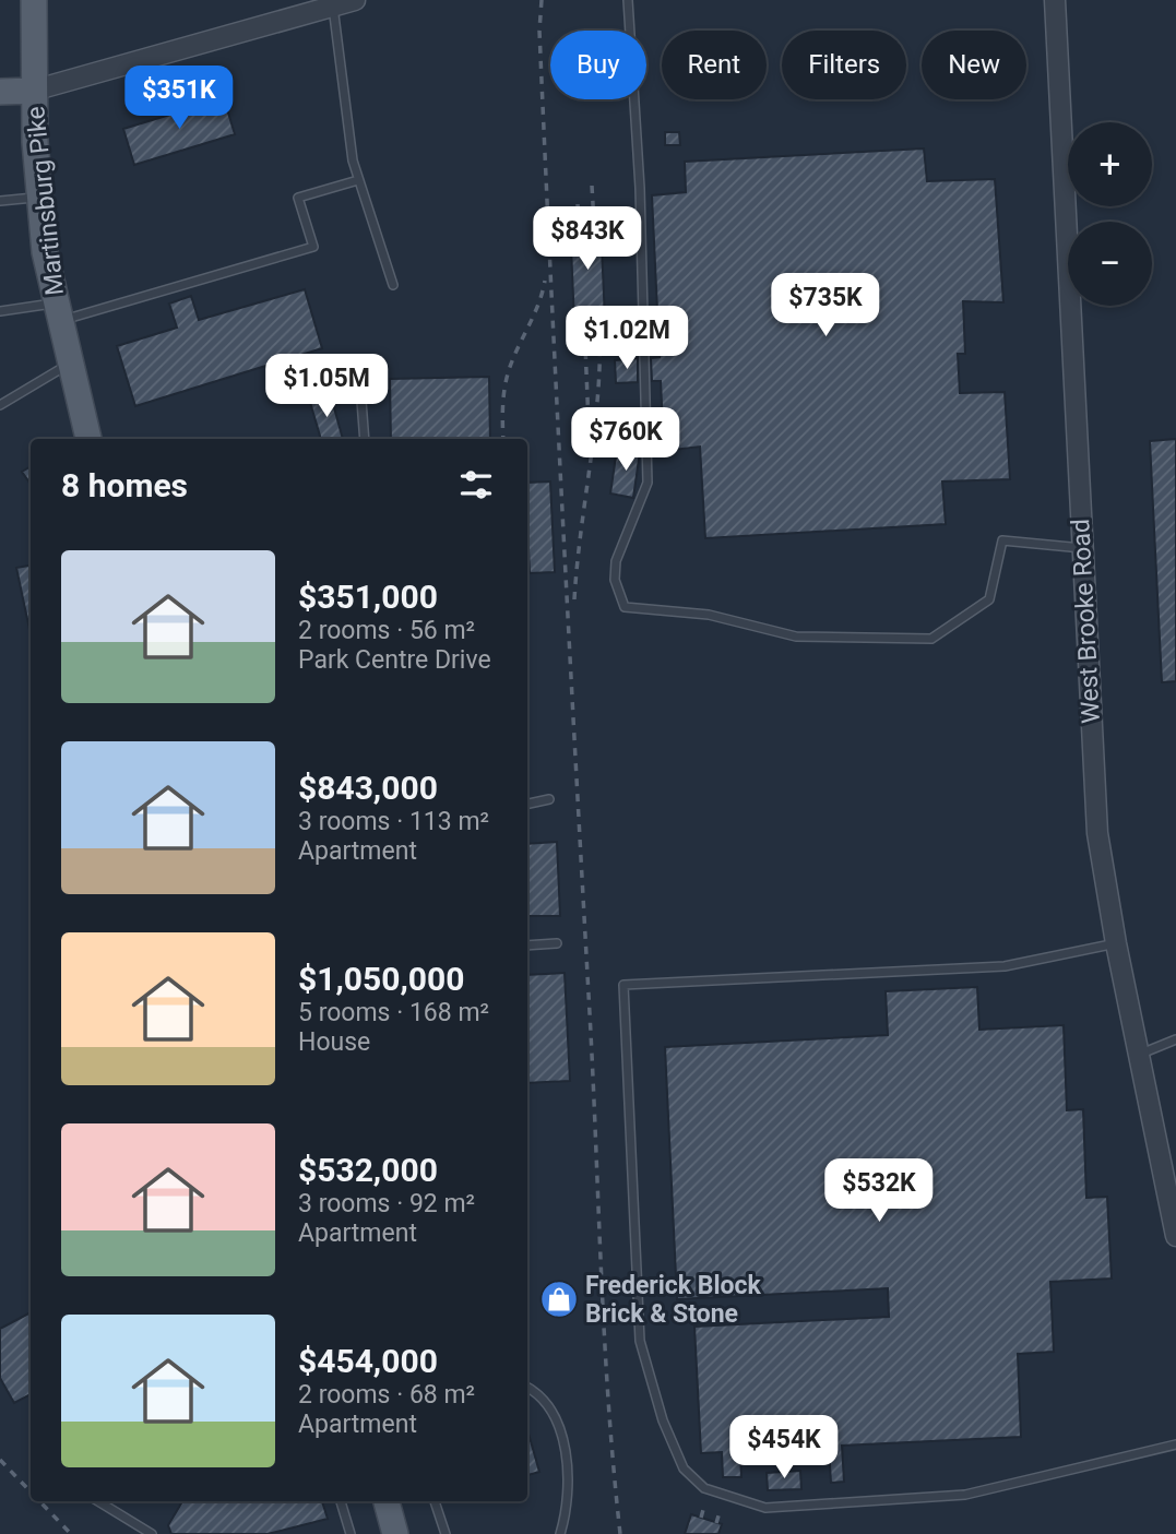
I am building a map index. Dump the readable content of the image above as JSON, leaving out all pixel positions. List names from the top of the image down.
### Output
{
  "streets": {
    "main road": ["Martinsburg Pike"],
    "street": ["West Brooke Road"]
  },
  "places": {
    "shop": ["Frederick Block Brick & Stone"]
  },
  "page": {
    "chip": [
      "Buy",
      "Rent",
      "Filters",
      "New"
    ],
    "price": [
      "$351K",
      "$843K",
      "$735K",
      "$1.02M",
      "$1.05M",
      "$760K",
      "$532K",
      "$454K"
    ],
    "map_buttons": ["+", "−"],
    "heading": "8 homes",
    "list": [
      {
        "name": "$351,000",
        "note": "2 rooms · 56 m² · Park Centre Drive"
      },
      {
        "name": "$843,000",
        "note": "3 rooms · 113 m² · Apartment"
      },
      {
        "name": "$1,050,000",
        "note": "5 rooms · 168 m² · House"
      },
      {
        "name": "$532,000",
        "note": "3 rooms · 92 m² · Apartment"
      },
      {
        "name": "$454,000",
        "note": "2 rooms · 68 m² · Apartment"
      }
    ]
  }
}
